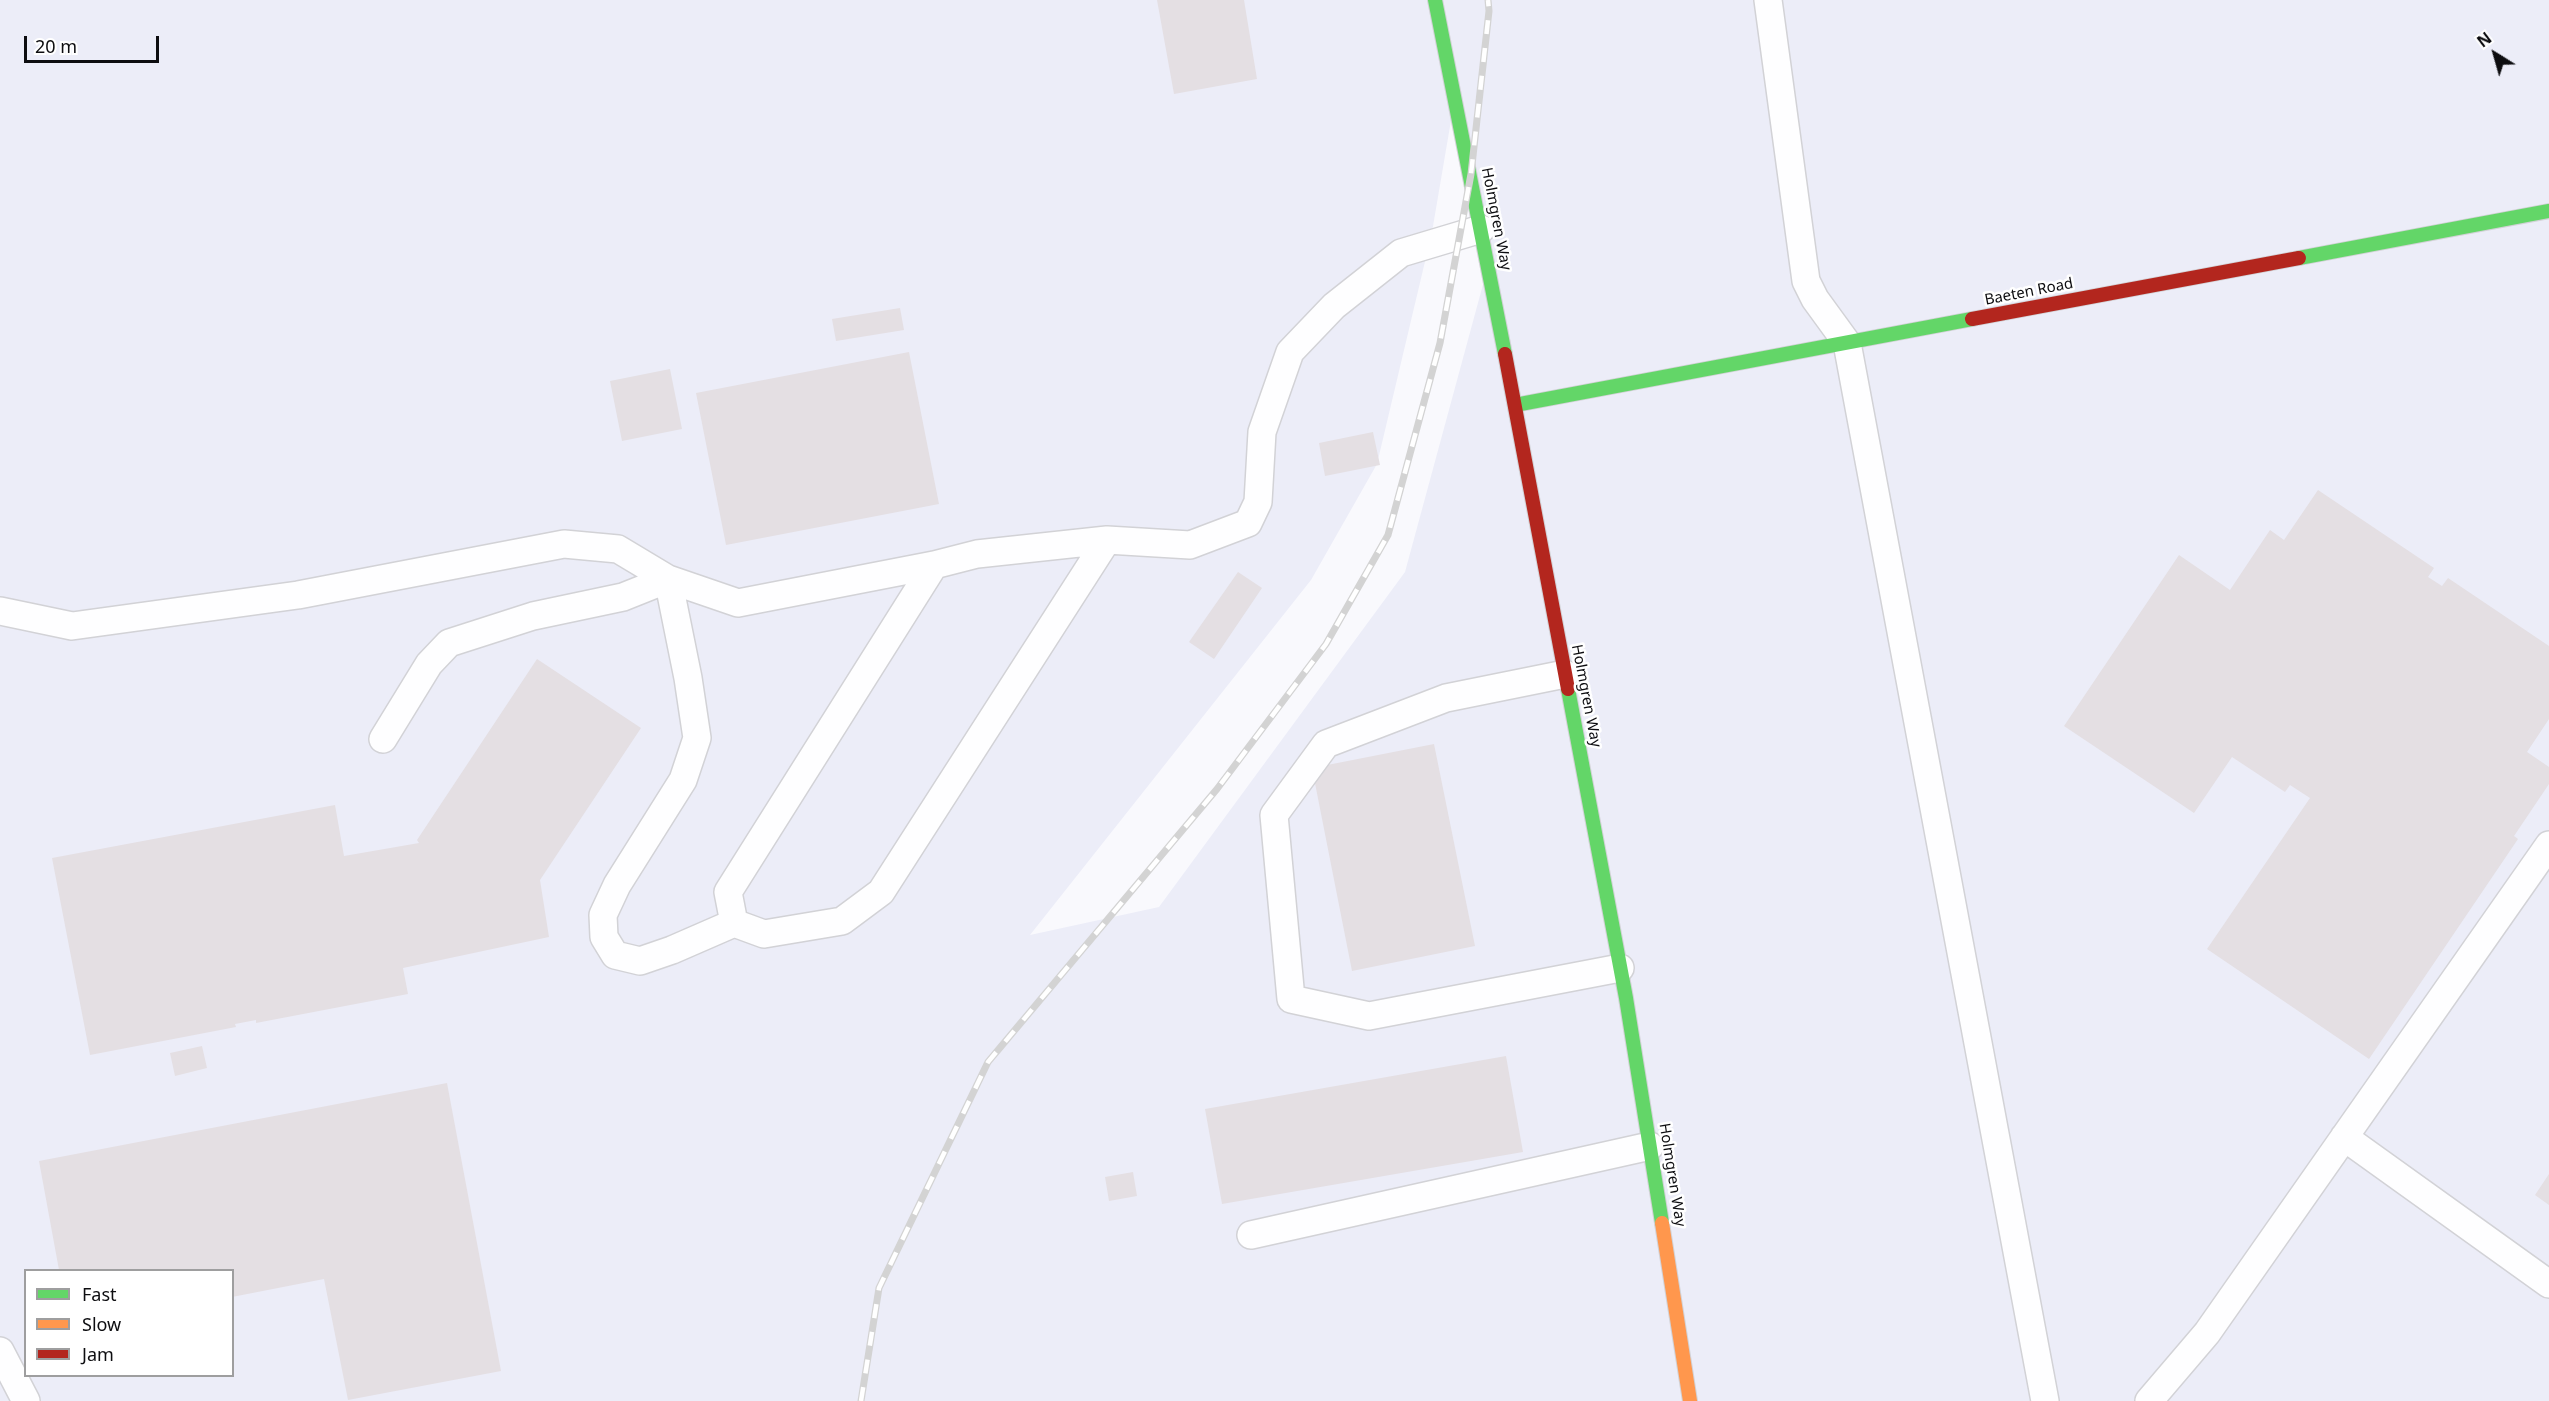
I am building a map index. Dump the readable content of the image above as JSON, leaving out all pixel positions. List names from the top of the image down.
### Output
{
  "streets": {
    "street": ["Holmgren Way", "Baeten Road"]
  },
  "crossings": [
    ["Holmgren Way", "Baeten Road"]
  ],
  "legend": ["Fast", "Slow", "Jam"],
  "scale_bar": "20 m",
  "north": "top left"
}
